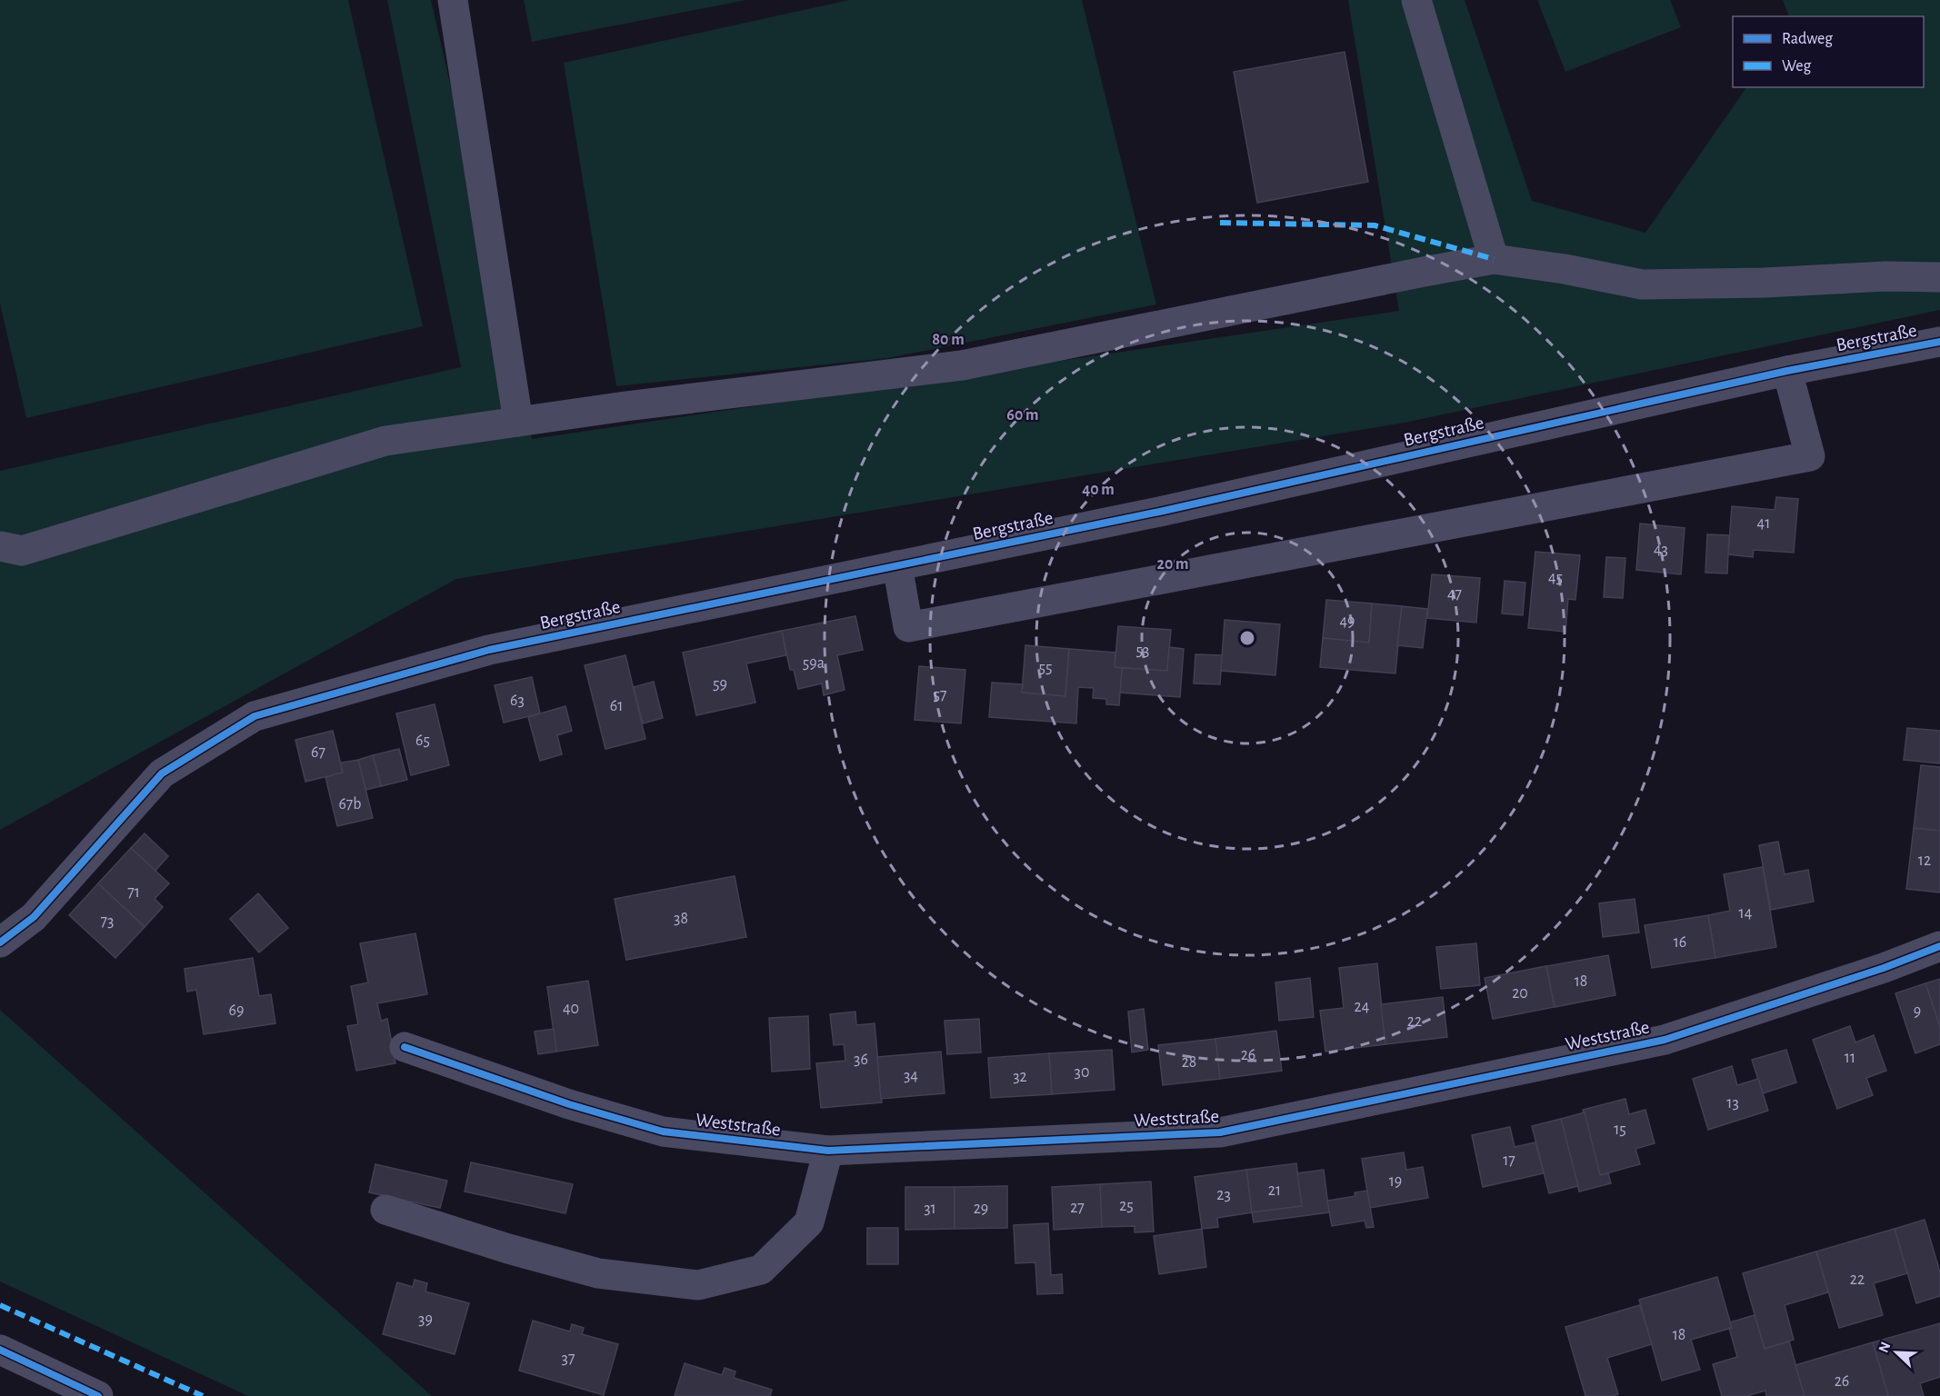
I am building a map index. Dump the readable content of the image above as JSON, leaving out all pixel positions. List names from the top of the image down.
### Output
{
  "streets": {
    "street": ["Bergstraße", "Weststraße"]
  },
  "house_numbers": [
    "41",
    "43",
    "45",
    "47",
    "49",
    "53",
    "59a",
    "55",
    "59",
    "57",
    "63",
    "61",
    "65",
    "67",
    "67b",
    "12",
    "71",
    "14",
    "38",
    "73",
    "16",
    "18",
    "20",
    "24",
    "40",
    "69",
    "9",
    "22",
    "26",
    "11",
    "36",
    "28",
    "30",
    "34",
    "32",
    "13",
    "15",
    "17",
    "19",
    "21",
    "23",
    "25",
    "27",
    "31",
    "29",
    "22",
    "39",
    "18",
    "37",
    "26"
  ],
  "legend": ["Radweg", "Weg"],
  "north": "top left",
  "rings": [
    "80 m",
    "60 m",
    "40 m",
    "20 m"
  ]
}
